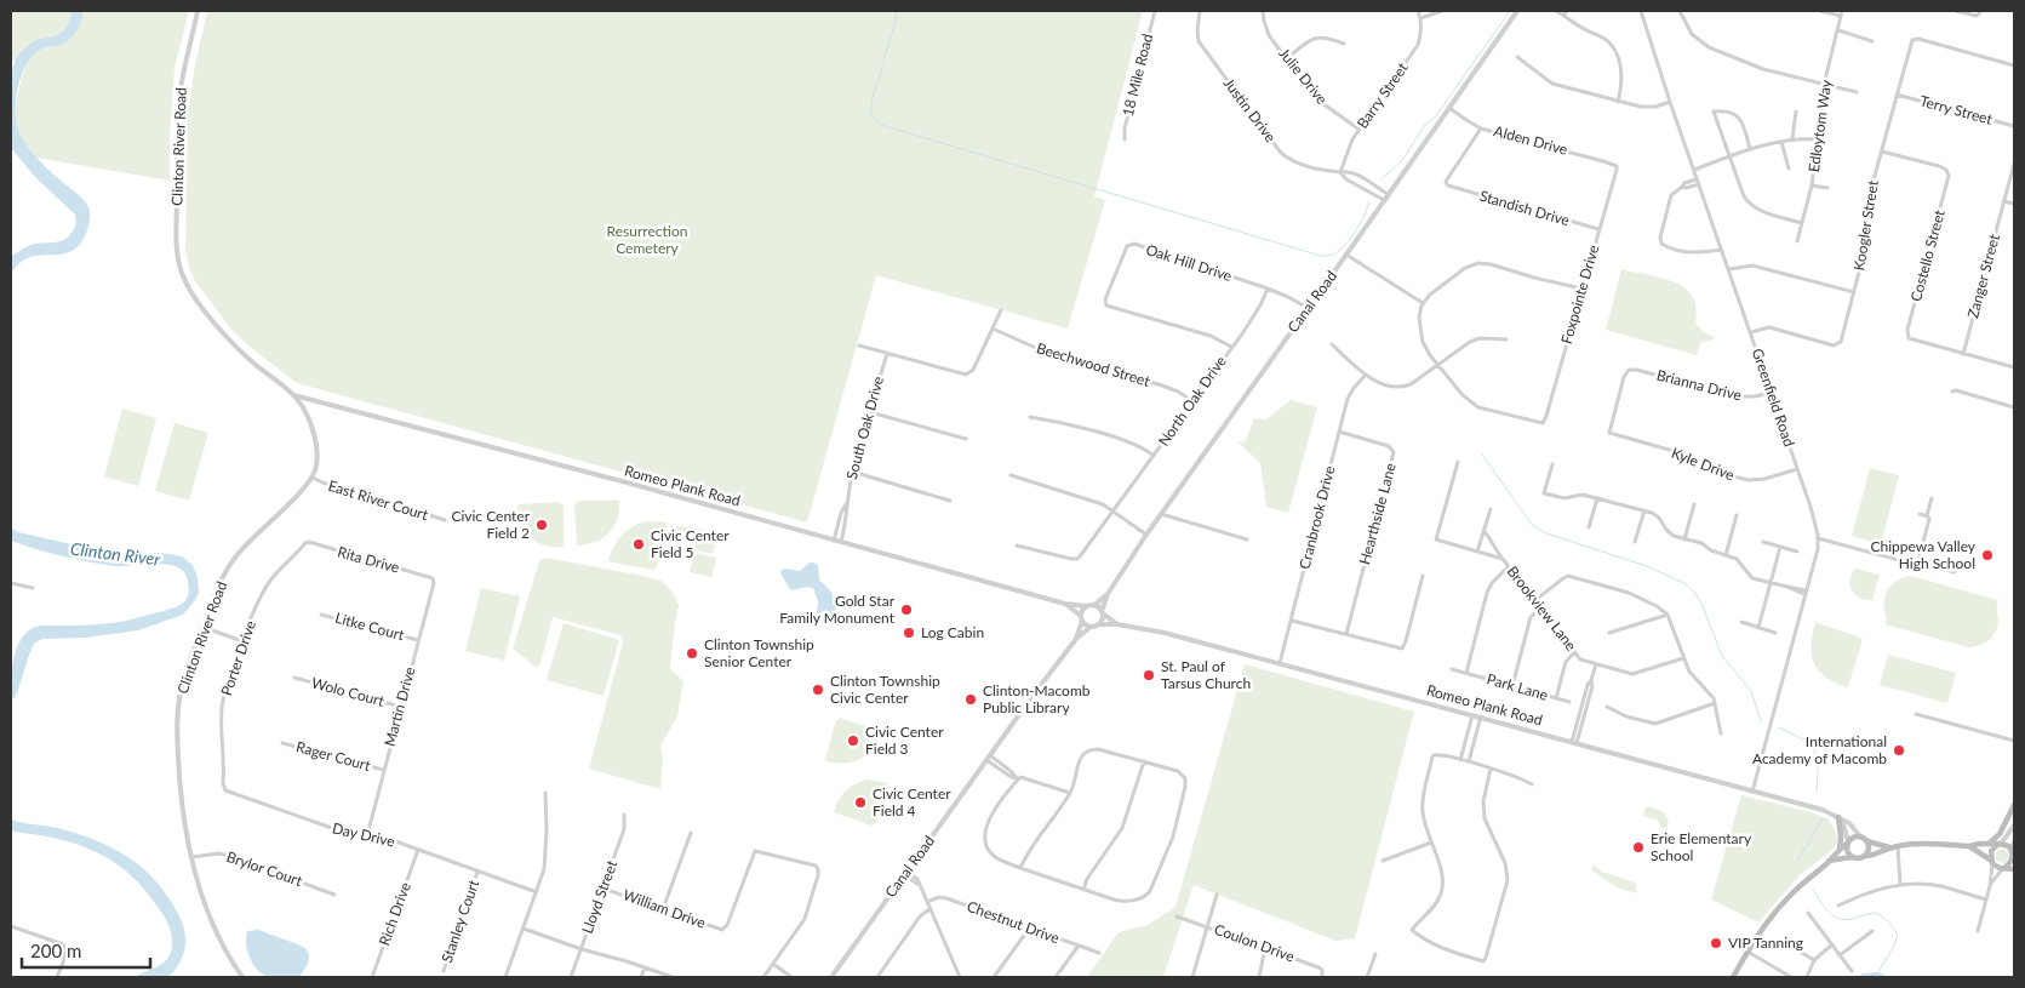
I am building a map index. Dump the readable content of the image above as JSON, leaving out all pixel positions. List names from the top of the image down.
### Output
{
  "streets": {
    "street": [
      "18 Mile Road",
      "Julie Drive",
      "Barry Street",
      "Justin Drive",
      "Terry Street",
      "Edloytom Way",
      "Alden Drive",
      "Clinton River Road",
      "Standish Drive",
      "Koogler Street",
      "Costello Street",
      "Oak Hill Drive",
      "Zanger Street",
      "Foxpointe Drive",
      "Canal Road",
      "Beechwood Street",
      "Brianna Drive",
      "Greenfield Road",
      "North Oak Drive",
      "South Oak Drive",
      "Kyle Drive",
      "Romeo Plank Road",
      "East River Court",
      "Hearthside Lane",
      "Cranbrook Drive",
      "Rita Drive",
      "Brookview Lane",
      "Litke Court",
      "Porter Drive",
      "Park Lane",
      "Wolo Court",
      "Martin Drive",
      "Rager Court",
      "Day Drive",
      "Brylor Court",
      "Lloyd Street",
      "William Drive",
      "Rich Drive",
      "Stanley Court",
      "Chestnut Drive",
      "Coulon Drive"
    ]
  },
  "crossings": [
    ["Julie Drive", "Barry Street"],
    ["Barry Street", "Justin Drive"],
    ["Justin Drive", "Canal Road"],
    ["Terry Street", "Koogler Street"],
    ["Alden Drive", "Standish Drive"],
    ["Alden Drive", "Foxpointe Drive"],
    ["Alden Drive", "Canal Road"],
    ["Clinton River Road", "Romeo Plank Road"],
    ["Clinton River Road", "East River Court"],
    ["Clinton River Road", "Brylor Court"],
    ["Standish Drive", "Foxpointe Drive"],
    ["Koogler Street", "Costello Street"],
    ["Koogler Street", "Greenfield Road"],
    ["Costello Street", "Zanger Street"],
    ["Oak Hill Drive", "Canal Road"],
    ["Oak Hill Drive", "North Oak Drive"],
    ["Canal Road", "Romeo Plank Road"],
    ["Beechwood Street", "North Oak Drive"],
    ["Brianna Drive", "Greenfield Road"],
    ["Brianna Drive", "Kyle Drive"],
    ["Greenfield Road", "Kyle Drive"],
    ["Greenfield Road", "Romeo Plank Road"],
    ["South Oak Drive", "Romeo Plank Road"],
    ["Romeo Plank Road", "Cranbrook Drive"],
    ["Hearthside Lane", "Cranbrook Drive"],
    ["Rita Drive", "Porter Drive"],
    ["Rita Drive", "Martin Drive"],
    ["Brookview Lane", "Park Lane"],
    ["Litke Court", "Martin Drive"],
    ["Porter Drive", "Day Drive"],
    ["Wolo Court", "Martin Drive"],
    ["Martin Drive", "Rager Court"],
    ["Martin Drive", "Day Drive"],
    ["Day Drive", "Rich Drive"],
    ["Day Drive", "Stanley Court"],
    ["Lloyd Street", "William Drive"]
  ],
  "water": ["Clinton River"],
  "parks": ["Resurrection Cemetery"],
  "places": [
    "Civic Center Field 2",
    "Civic Center Field 5",
    "Chippewa Valley High School",
    "Gold Star Family Monument",
    "Log Cabin",
    "Clinton Township Senior Center",
    "St. Paul of Tarsus Church",
    "Clinton Township Civic Center",
    "Clinton-Macomb Public Library",
    "Civic Center Field 3",
    "International Academy of Macomb",
    "Civic Center Field 4",
    "Erie Elementary School",
    "VIP Tanning"
  ],
  "scale_bar": "200 m"
}
